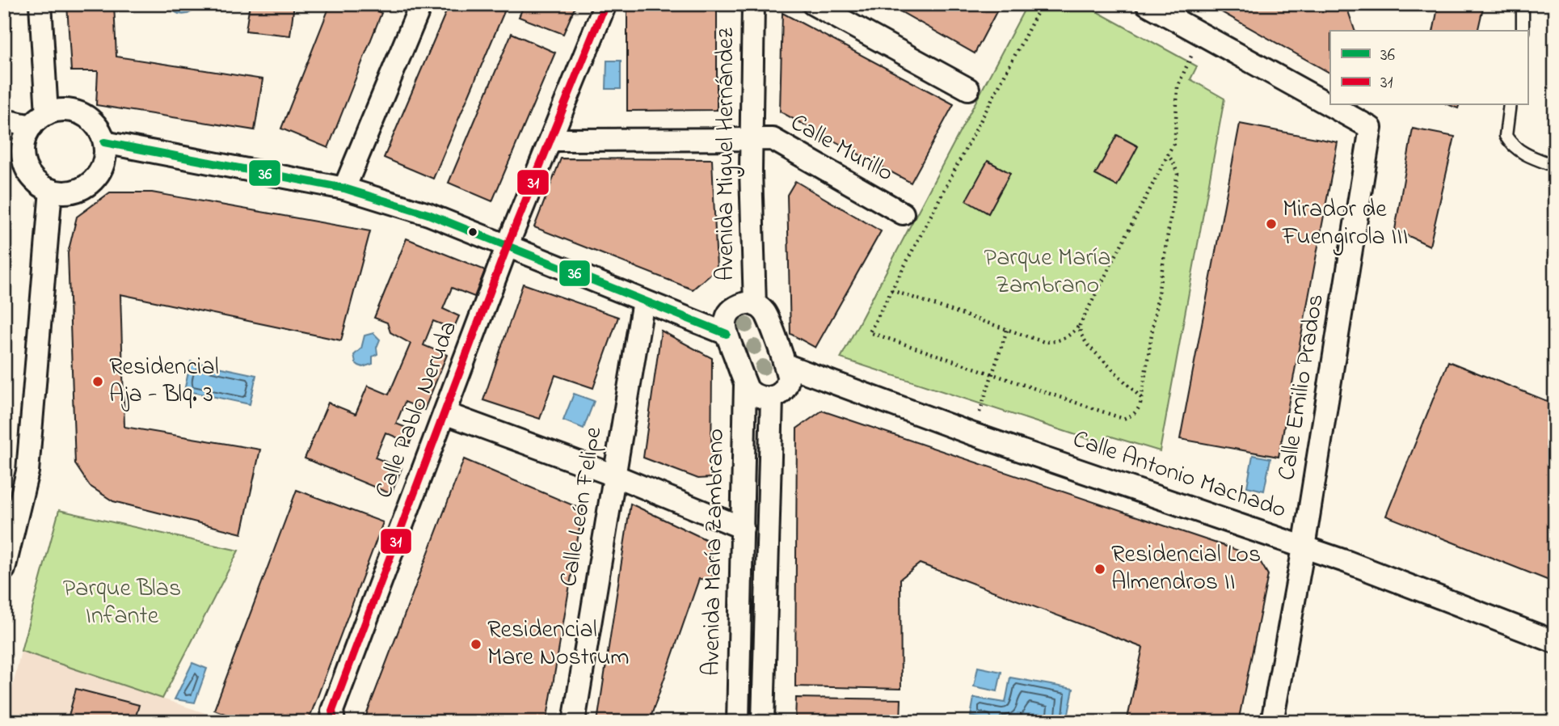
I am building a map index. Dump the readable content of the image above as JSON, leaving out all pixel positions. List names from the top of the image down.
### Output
{
  "streets": {
    "street": [
      "Calle Murillo",
      "Avenida Miguel Hernández",
      "Calle Emilio Prados",
      "Calle Pablo Neruda",
      "Calle Antonio Machado",
      "Calle León Felipe",
      "Avenida María Zambrano"
    ]
  },
  "crossings": [
    ["Calle Murillo", "Avenida Miguel Hernández"],
    ["Calle Murillo", "Calle Pablo Neruda"],
    ["Calle Emilio Prados", "Calle Antonio Machado"]
  ],
  "parks": ["Parque María Zambrano", "Parque Blas Infante"],
  "places": [
    "Mirador de Fuengirola III",
    "Residencial Aja - Blq. 3",
    "Residencial Los Almendros II",
    "Residencial Mare Nostrum"
  ],
  "lines": ["transit line 31", "transit line 36"],
  "legend": ["36", "31"]
}
